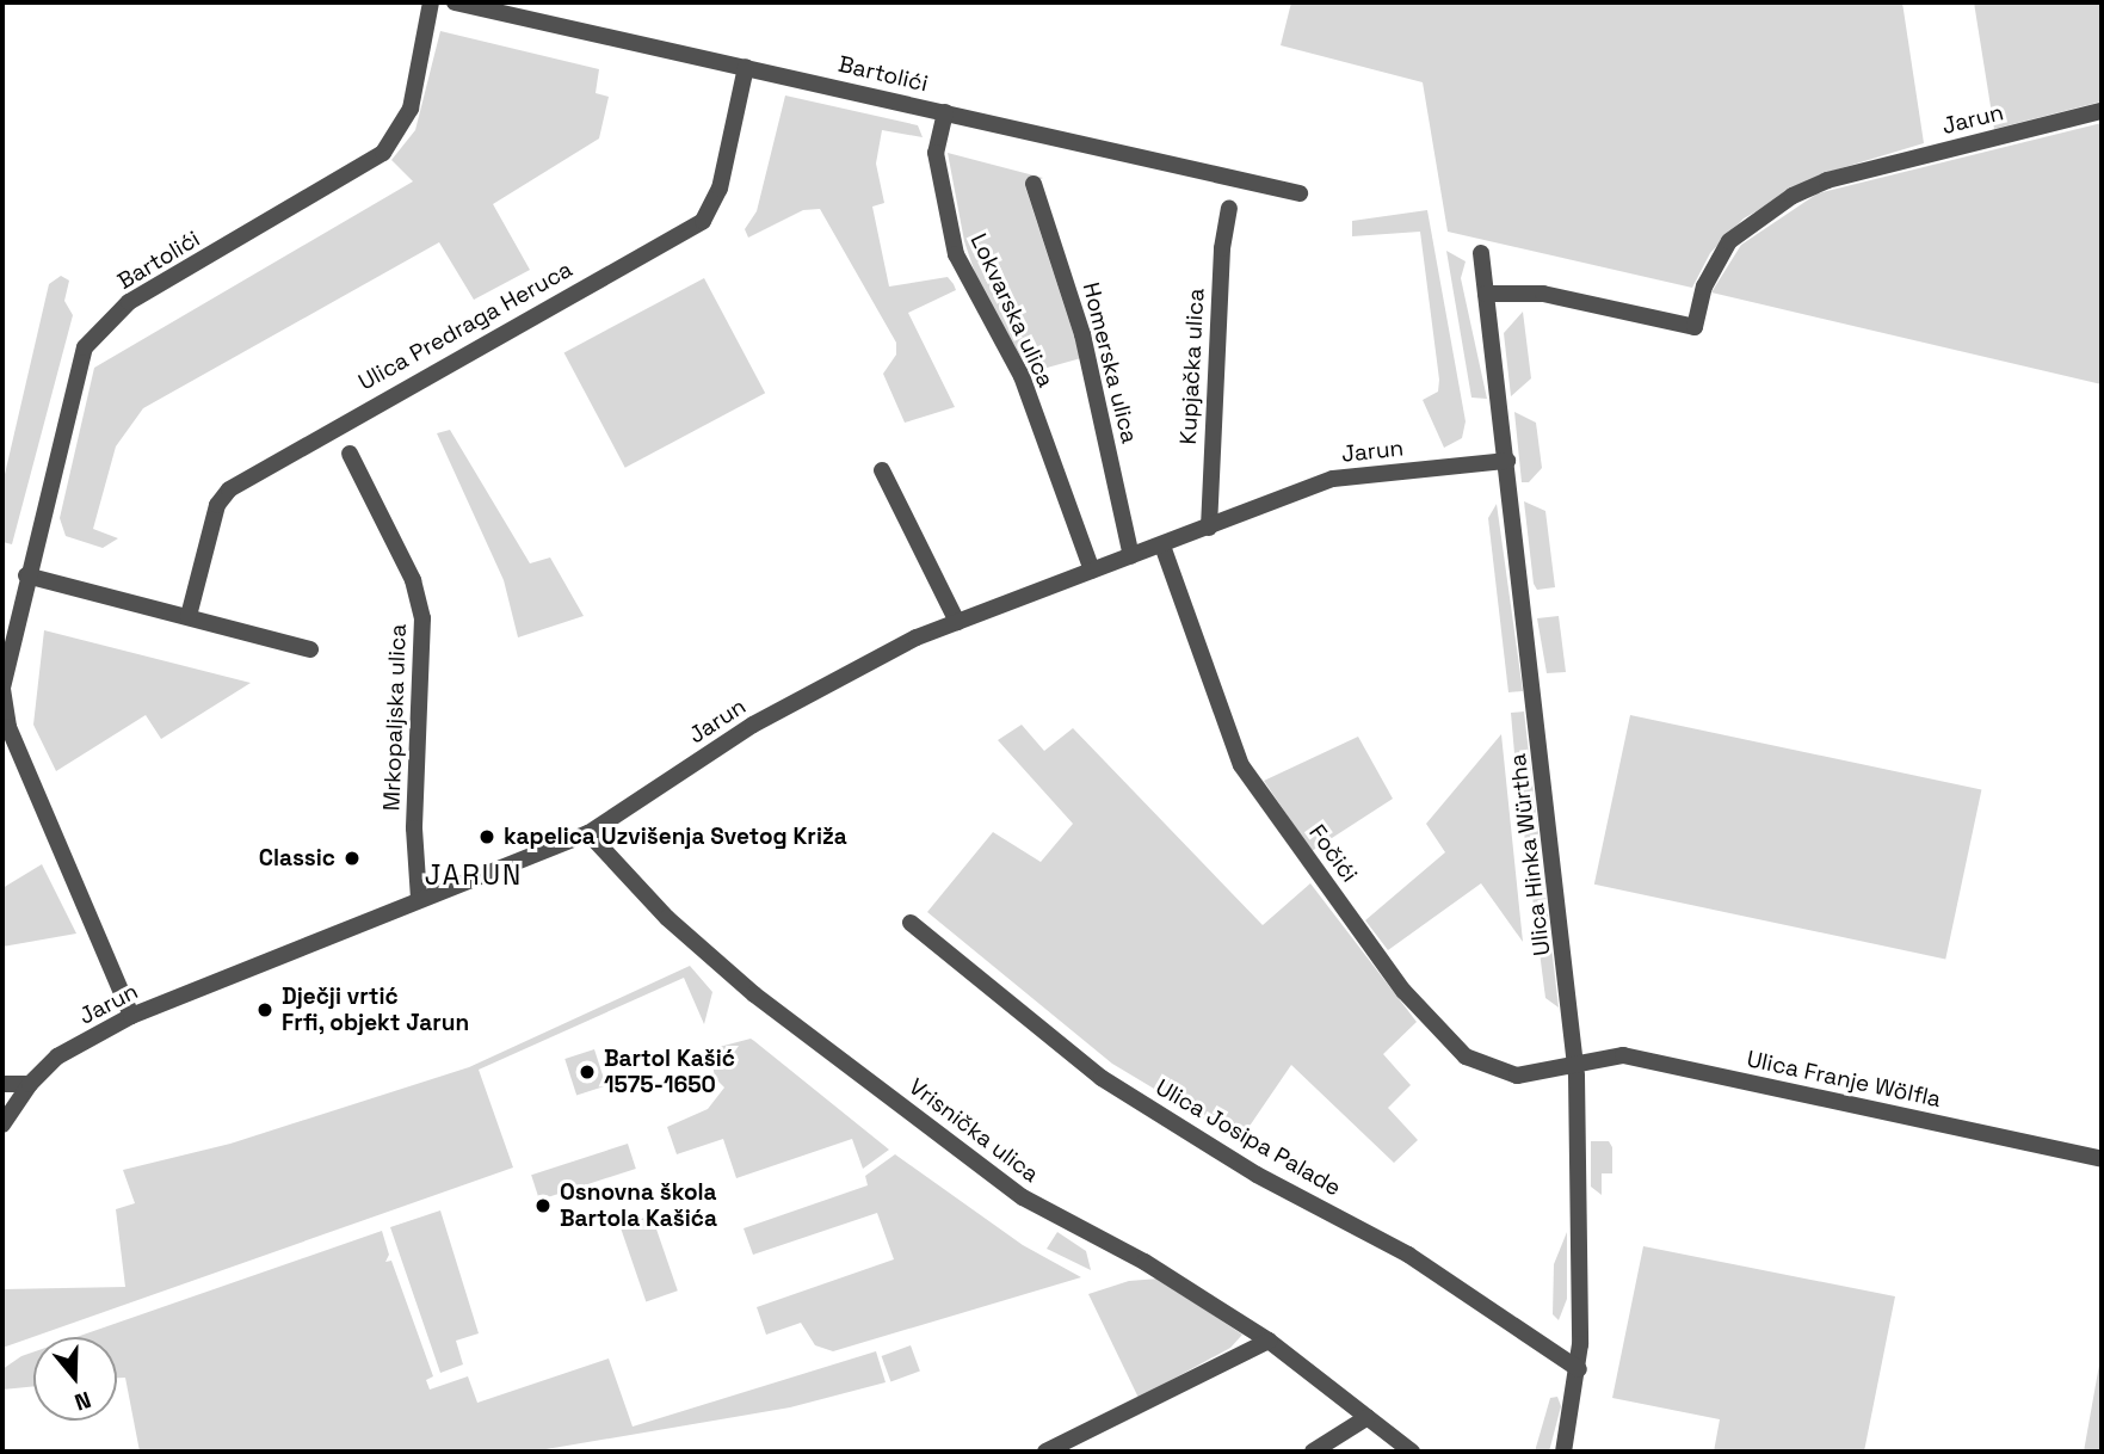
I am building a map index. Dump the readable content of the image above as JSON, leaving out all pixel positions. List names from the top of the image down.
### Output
{
  "streets": {
    "street": [
      "Bartolići",
      "Jarun",
      "Lokvarska ulica",
      "Ulica Predraga Heruca",
      "Homerska ulica",
      "Kupjačka ulica",
      "Mrkopaljska ulica",
      "Fočići",
      "Ulica Hinka Würtha",
      "Ulica Franje Wölfla",
      "Vrisnička ulica",
      "Ulica Josipa Palade"
    ]
  },
  "crossings": [
    ["Bartolići", "Jarun"],
    ["Bartolići", "Lokvarska ulica"],
    ["Bartolići", "Ulica Predraga Heruca"],
    ["Jarun", "Lokvarska ulica"],
    ["Jarun", "Homerska ulica"],
    ["Jarun", "Kupjačka ulica"],
    ["Jarun", "Mrkopaljska ulica"],
    ["Jarun", "Fočići"],
    ["Jarun", "Ulica Hinka Würtha"],
    ["Jarun", "Vrisnička ulica"],
    ["Fočići", "Ulica Hinka Würtha"],
    ["Fočići", "Ulica Franje Wölfla"],
    ["Ulica Hinka Würtha", "Ulica Franje Wölfla"],
    ["Ulica Hinka Würtha", "Ulica Josipa Palade"]
  ],
  "districts": ["JARUN"],
  "places": [
    "kapelica Uzvišenja Svetog Križa",
    "Classic",
    "Dječji vrtić Frfi, objekt Jarun",
    "Bartol Kašić 1575-1650",
    "Osnovna škola Bartola Kašića"
  ],
  "north": "bottom"
}
